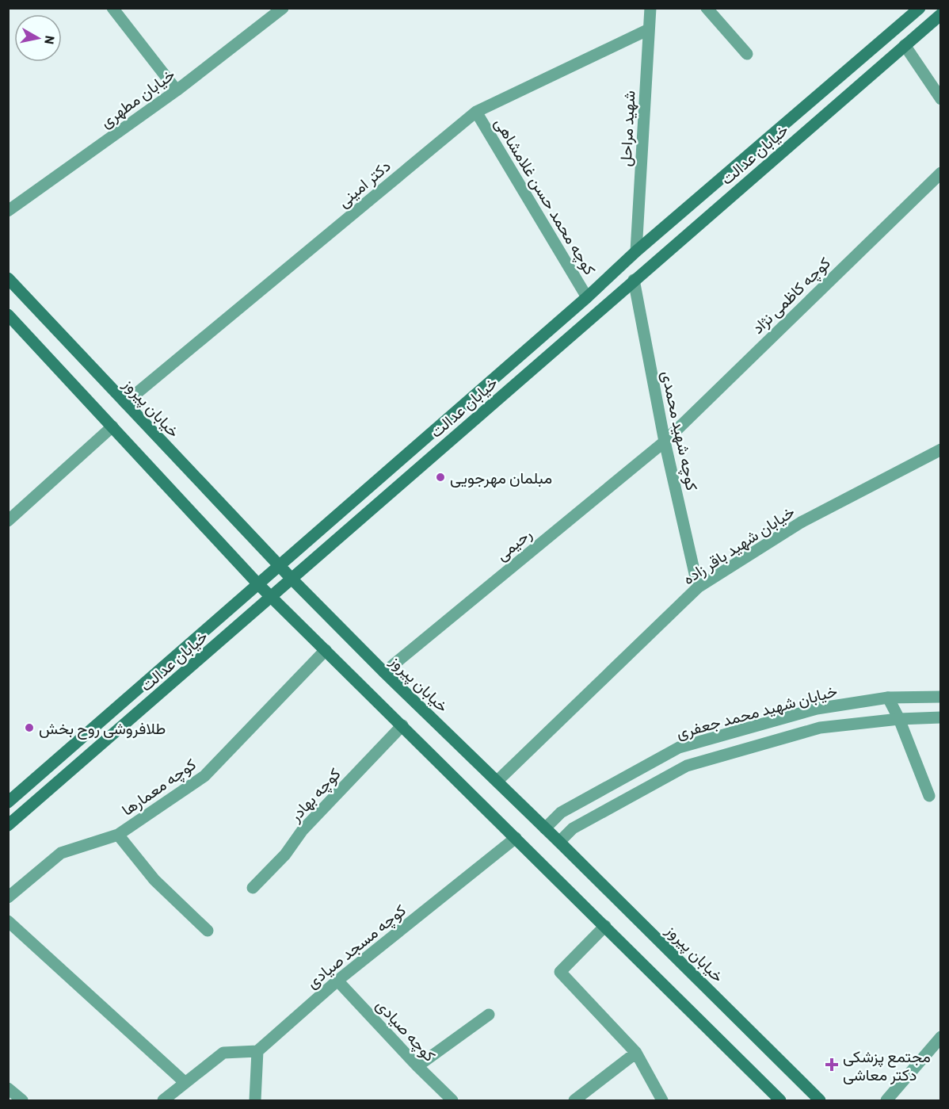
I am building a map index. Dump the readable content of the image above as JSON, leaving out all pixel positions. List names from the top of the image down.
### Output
{
  "streets": {
    "main road": ["خیابان عدالت", "خیابان پیروز"],
    "street": [
      "خیابان مطهری",
      "شهید مراحل",
      "دکتر امینی",
      "کوچه محمد حسن غلامشاهی",
      "کوچه کاظمی نژاد",
      "کوچه شهید محمدی",
      "رحیمی",
      "خیابان شهید باقر زاده",
      "خیابان شهید محمد جعفری",
      "کوچه معمارها",
      "کوچه بهادر",
      "کوچه مسجد صیادی",
      "کوچه صیادی"
    ]
  },
  "crossings": [
    ["شهید مراحل", "خیابان عدالت"],
    ["شهید مراحل", "دکتر امینی"],
    ["خیابان عدالت", "کوچه محمد حسن غلامشاهی"],
    ["خیابان عدالت", "خیابان پیروز"],
    ["خیابان عدالت", "کوچه شهید محمدی"],
    ["دکتر امینی", "کوچه محمد حسن غلامشاهی"],
    ["دکتر امینی", "خیابان پیروز"],
    ["کوچه کاظمی نژاد", "کوچه شهید محمدی"],
    ["کوچه کاظمی نژاد", "رحیمی"],
    ["خیابان پیروز", "رحیمی"],
    ["خیابان پیروز", "خیابان شهید باقر زاده"],
    ["خیابان پیروز", "خیابان شهید محمد جعفری"],
    ["کوچه شهید محمدی", "رحیمی"],
    ["کوچه شهید محمدی", "خیابان شهید باقر زاده"],
    ["کوچه مسجد صیادی", "کوچه صیادی"]
  ],
  "places": {
    "other": ["مبلمان مهرجویی", "طلافروشی روح بخش"],
    "health": ["مجتمع پزشکی دکتر معاشی"]
  },
  "north": "right"
}
